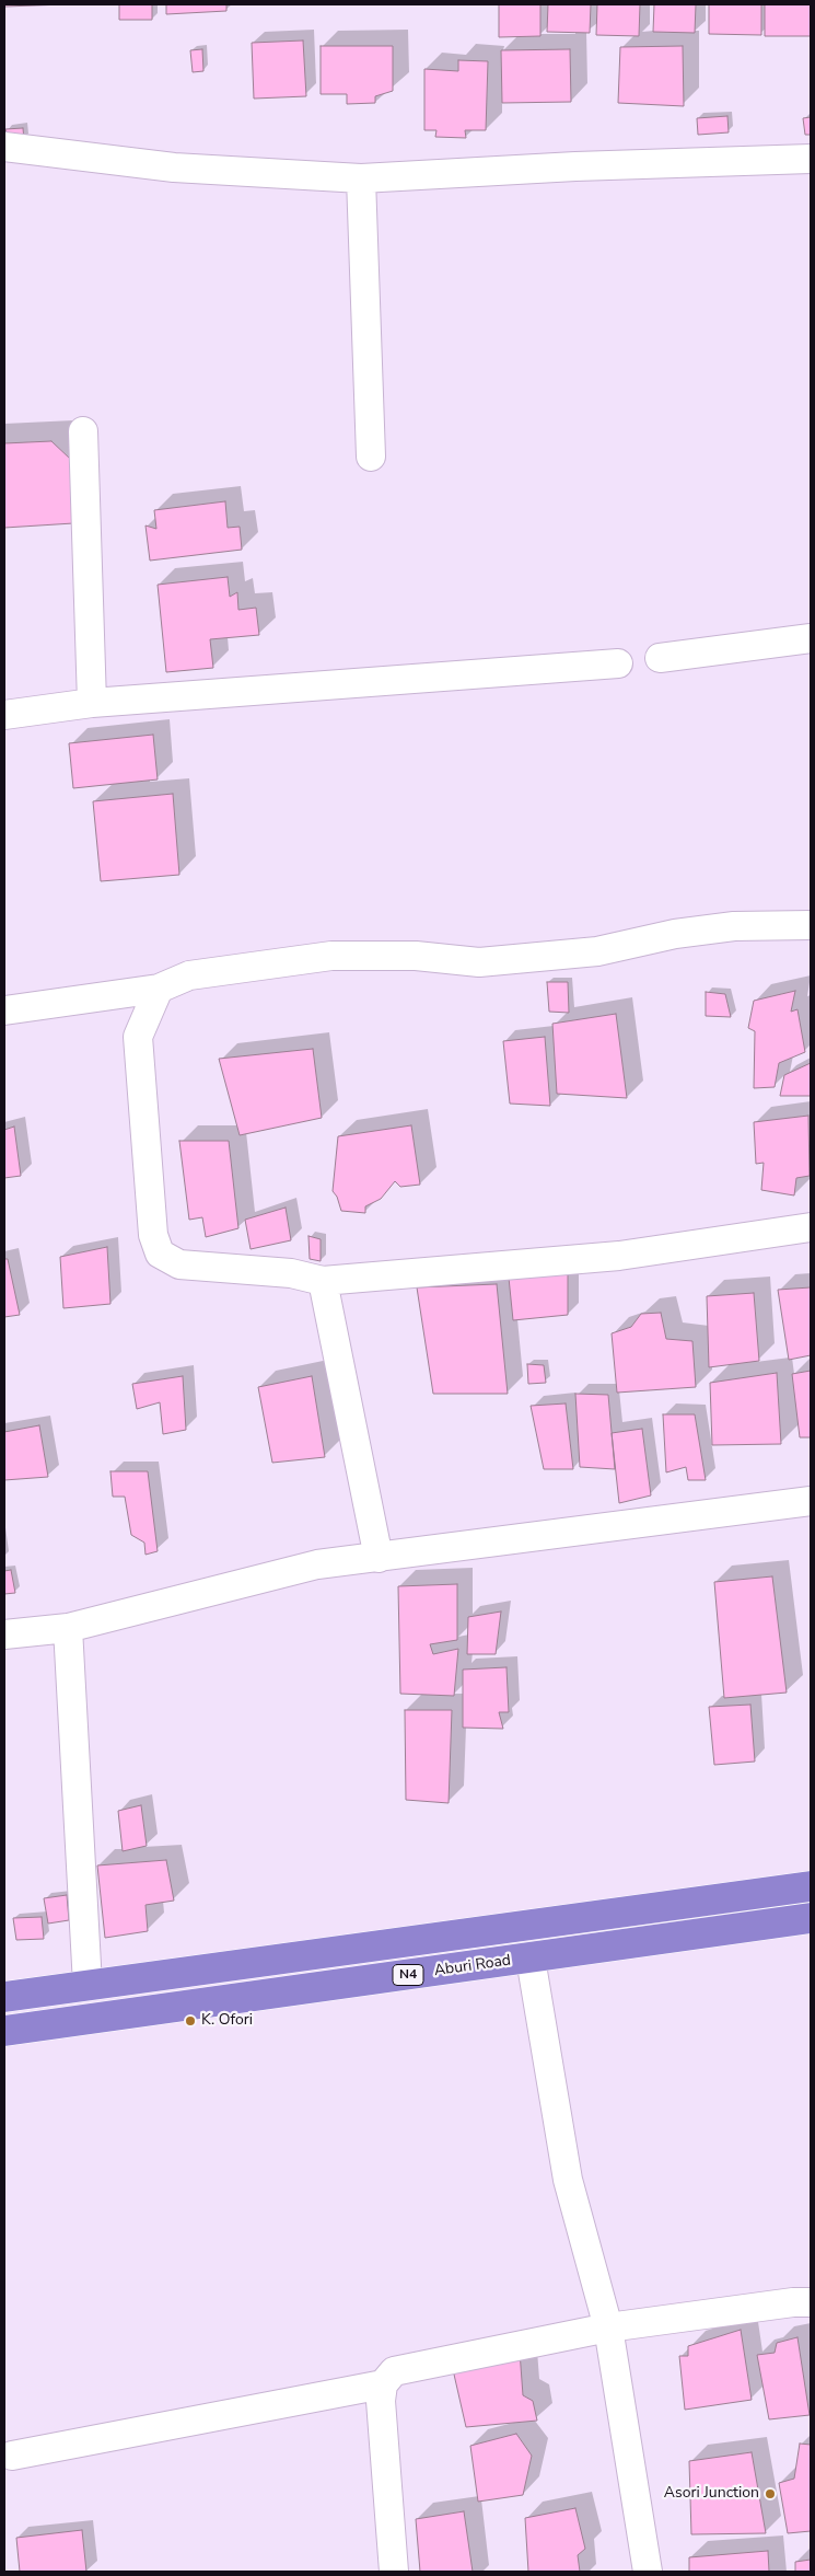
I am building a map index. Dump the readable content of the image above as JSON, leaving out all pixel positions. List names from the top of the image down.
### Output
{
  "streets": {
    "highway": ["Aburi Road", "N4"]
  },
  "places": ["K. Ofori", "Asori Junction"]
}
